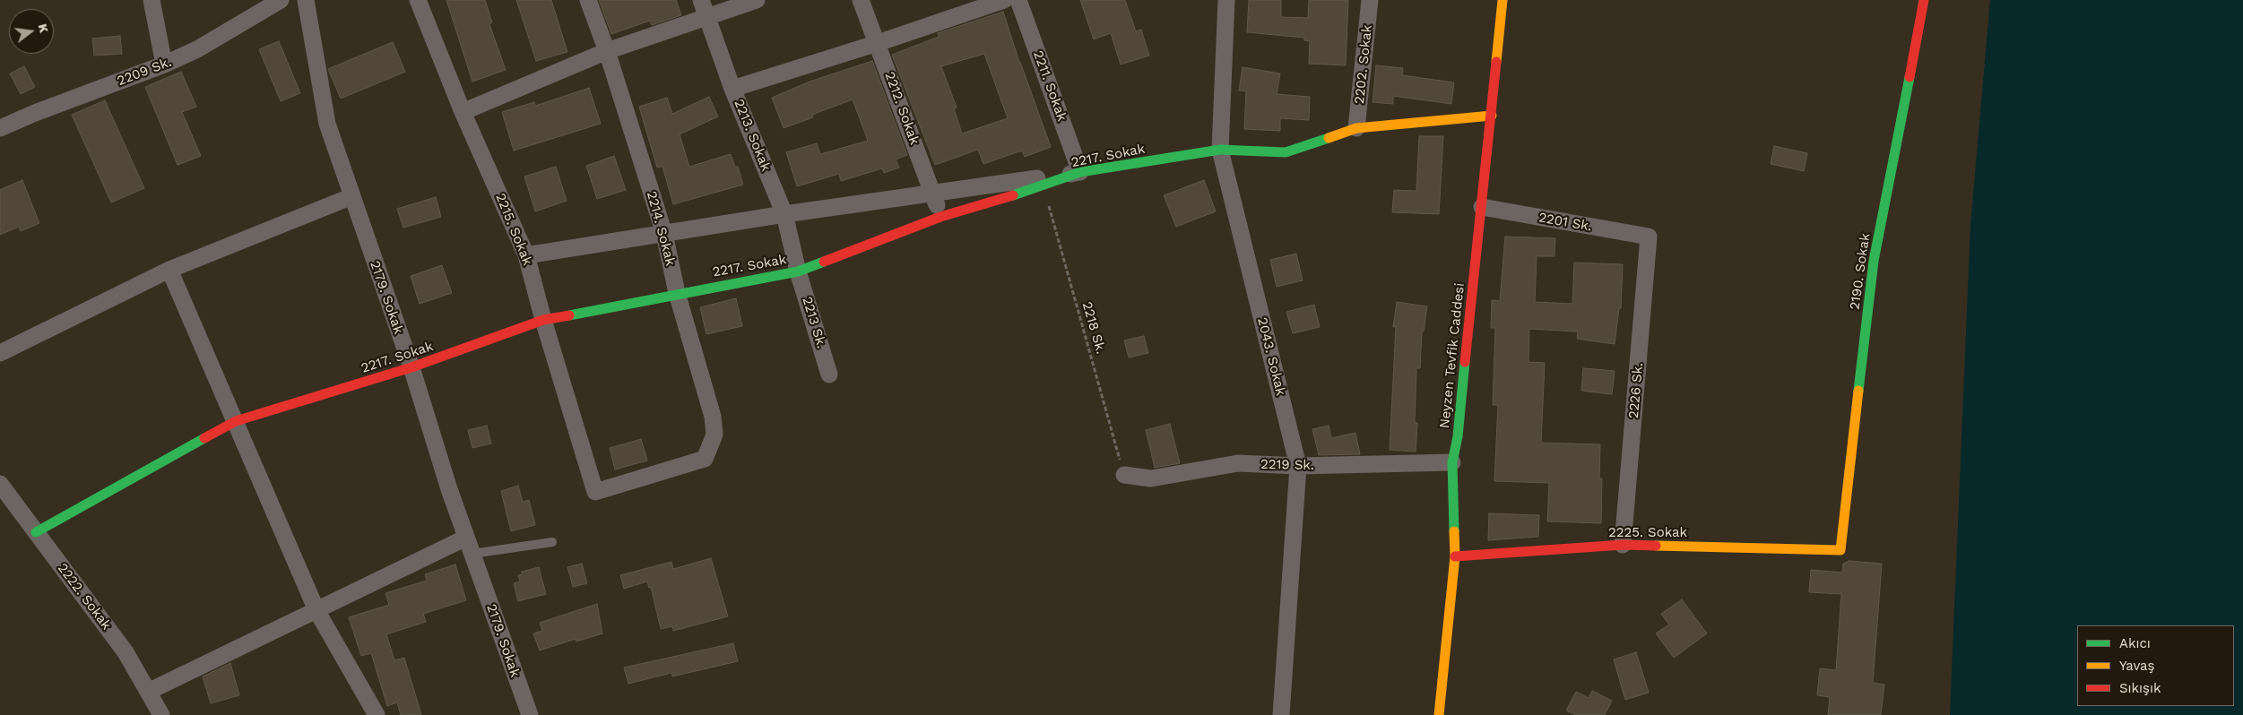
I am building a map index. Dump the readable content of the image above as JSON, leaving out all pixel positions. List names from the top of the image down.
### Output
{
  "streets": {
    "street": [
      "2202. Sokak",
      "2209 Sk.",
      "2211. Sokak",
      "2212. Sokak",
      "2213. Sokak",
      "2217. Sokak",
      "2201 Sk.",
      "2214. Sokak",
      "2215. Sokak",
      "2190. Sokak",
      "2179. Sokak",
      "2213 Sk.",
      "Neyzen Tevfik Caddesi",
      "2043. Sokak",
      "2226 Sk.",
      "2219 Sk.",
      "2225. Sokak",
      "2222. Sokak"
    ],
    "path": ["2218 Sk."]
  },
  "crossings": [
    ["2202. Sokak", "2217. Sokak"],
    ["2211. Sokak", "2217. Sokak"],
    ["2212. Sokak", "2217. Sokak"],
    ["2213. Sokak", "2217. Sokak"],
    ["2213. Sokak", "2213 Sk."],
    ["2217. Sokak", "2214. Sokak"],
    ["2217. Sokak", "2215. Sokak"],
    ["2217. Sokak", "2179. Sokak"],
    ["2217. Sokak", "2213 Sk."],
    ["2217. Sokak", "2218 Sk."],
    ["2217. Sokak", "Neyzen Tevfik Caddesi"],
    ["2217. Sokak", "2043. Sokak"],
    ["2217. Sokak", "2222. Sokak"],
    ["2201 Sk.", "Neyzen Tevfik Caddesi"],
    ["2201 Sk.", "2226 Sk."],
    ["2214. Sokak", "2215. Sokak"],
    ["2190. Sokak", "2225. Sokak"],
    ["2218 Sk.", "2219 Sk."],
    ["Neyzen Tevfik Caddesi", "2219 Sk."],
    ["Neyzen Tevfik Caddesi", "2225. Sokak"],
    ["2043. Sokak", "2219 Sk."],
    ["2226 Sk.", "2225. Sokak"]
  ],
  "legend": ["Akıcı", "Yavaş", "Sıkışık"],
  "north": "right"
}
